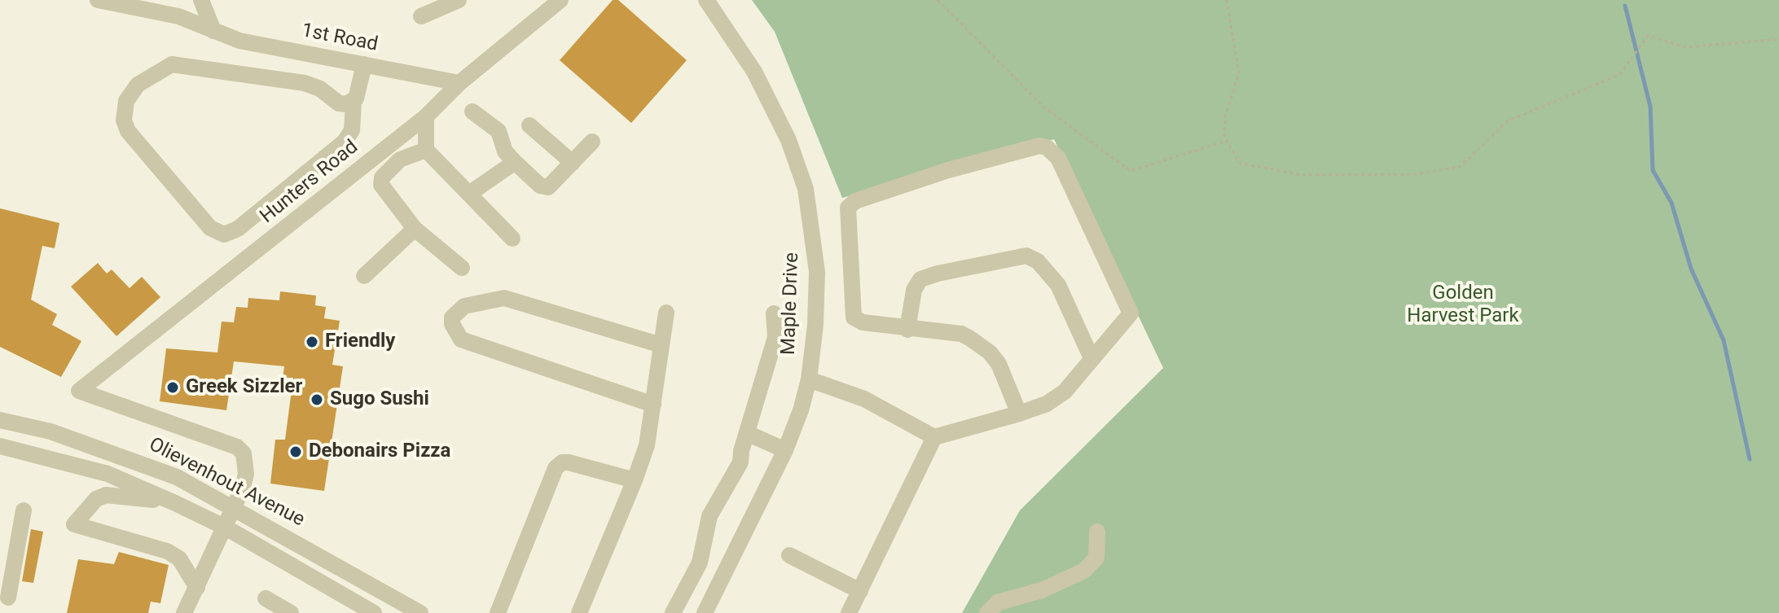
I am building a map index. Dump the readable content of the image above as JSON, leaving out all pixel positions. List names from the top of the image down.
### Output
{
  "streets": {
    "street": [
      "1st Road",
      "Hunters Road",
      "Maple Drive",
      "Olievenhout Avenue"
    ]
  },
  "crossings": [
    ["1st Road", "Hunters Road"],
    ["Hunters Road", "Olievenhout Avenue"]
  ],
  "parks": ["Golden Harvest Park"],
  "places": [
    "Friendly",
    "Greek Sizzler",
    "Sugo Sushi",
    "Debonairs Pizza"
  ]
}
